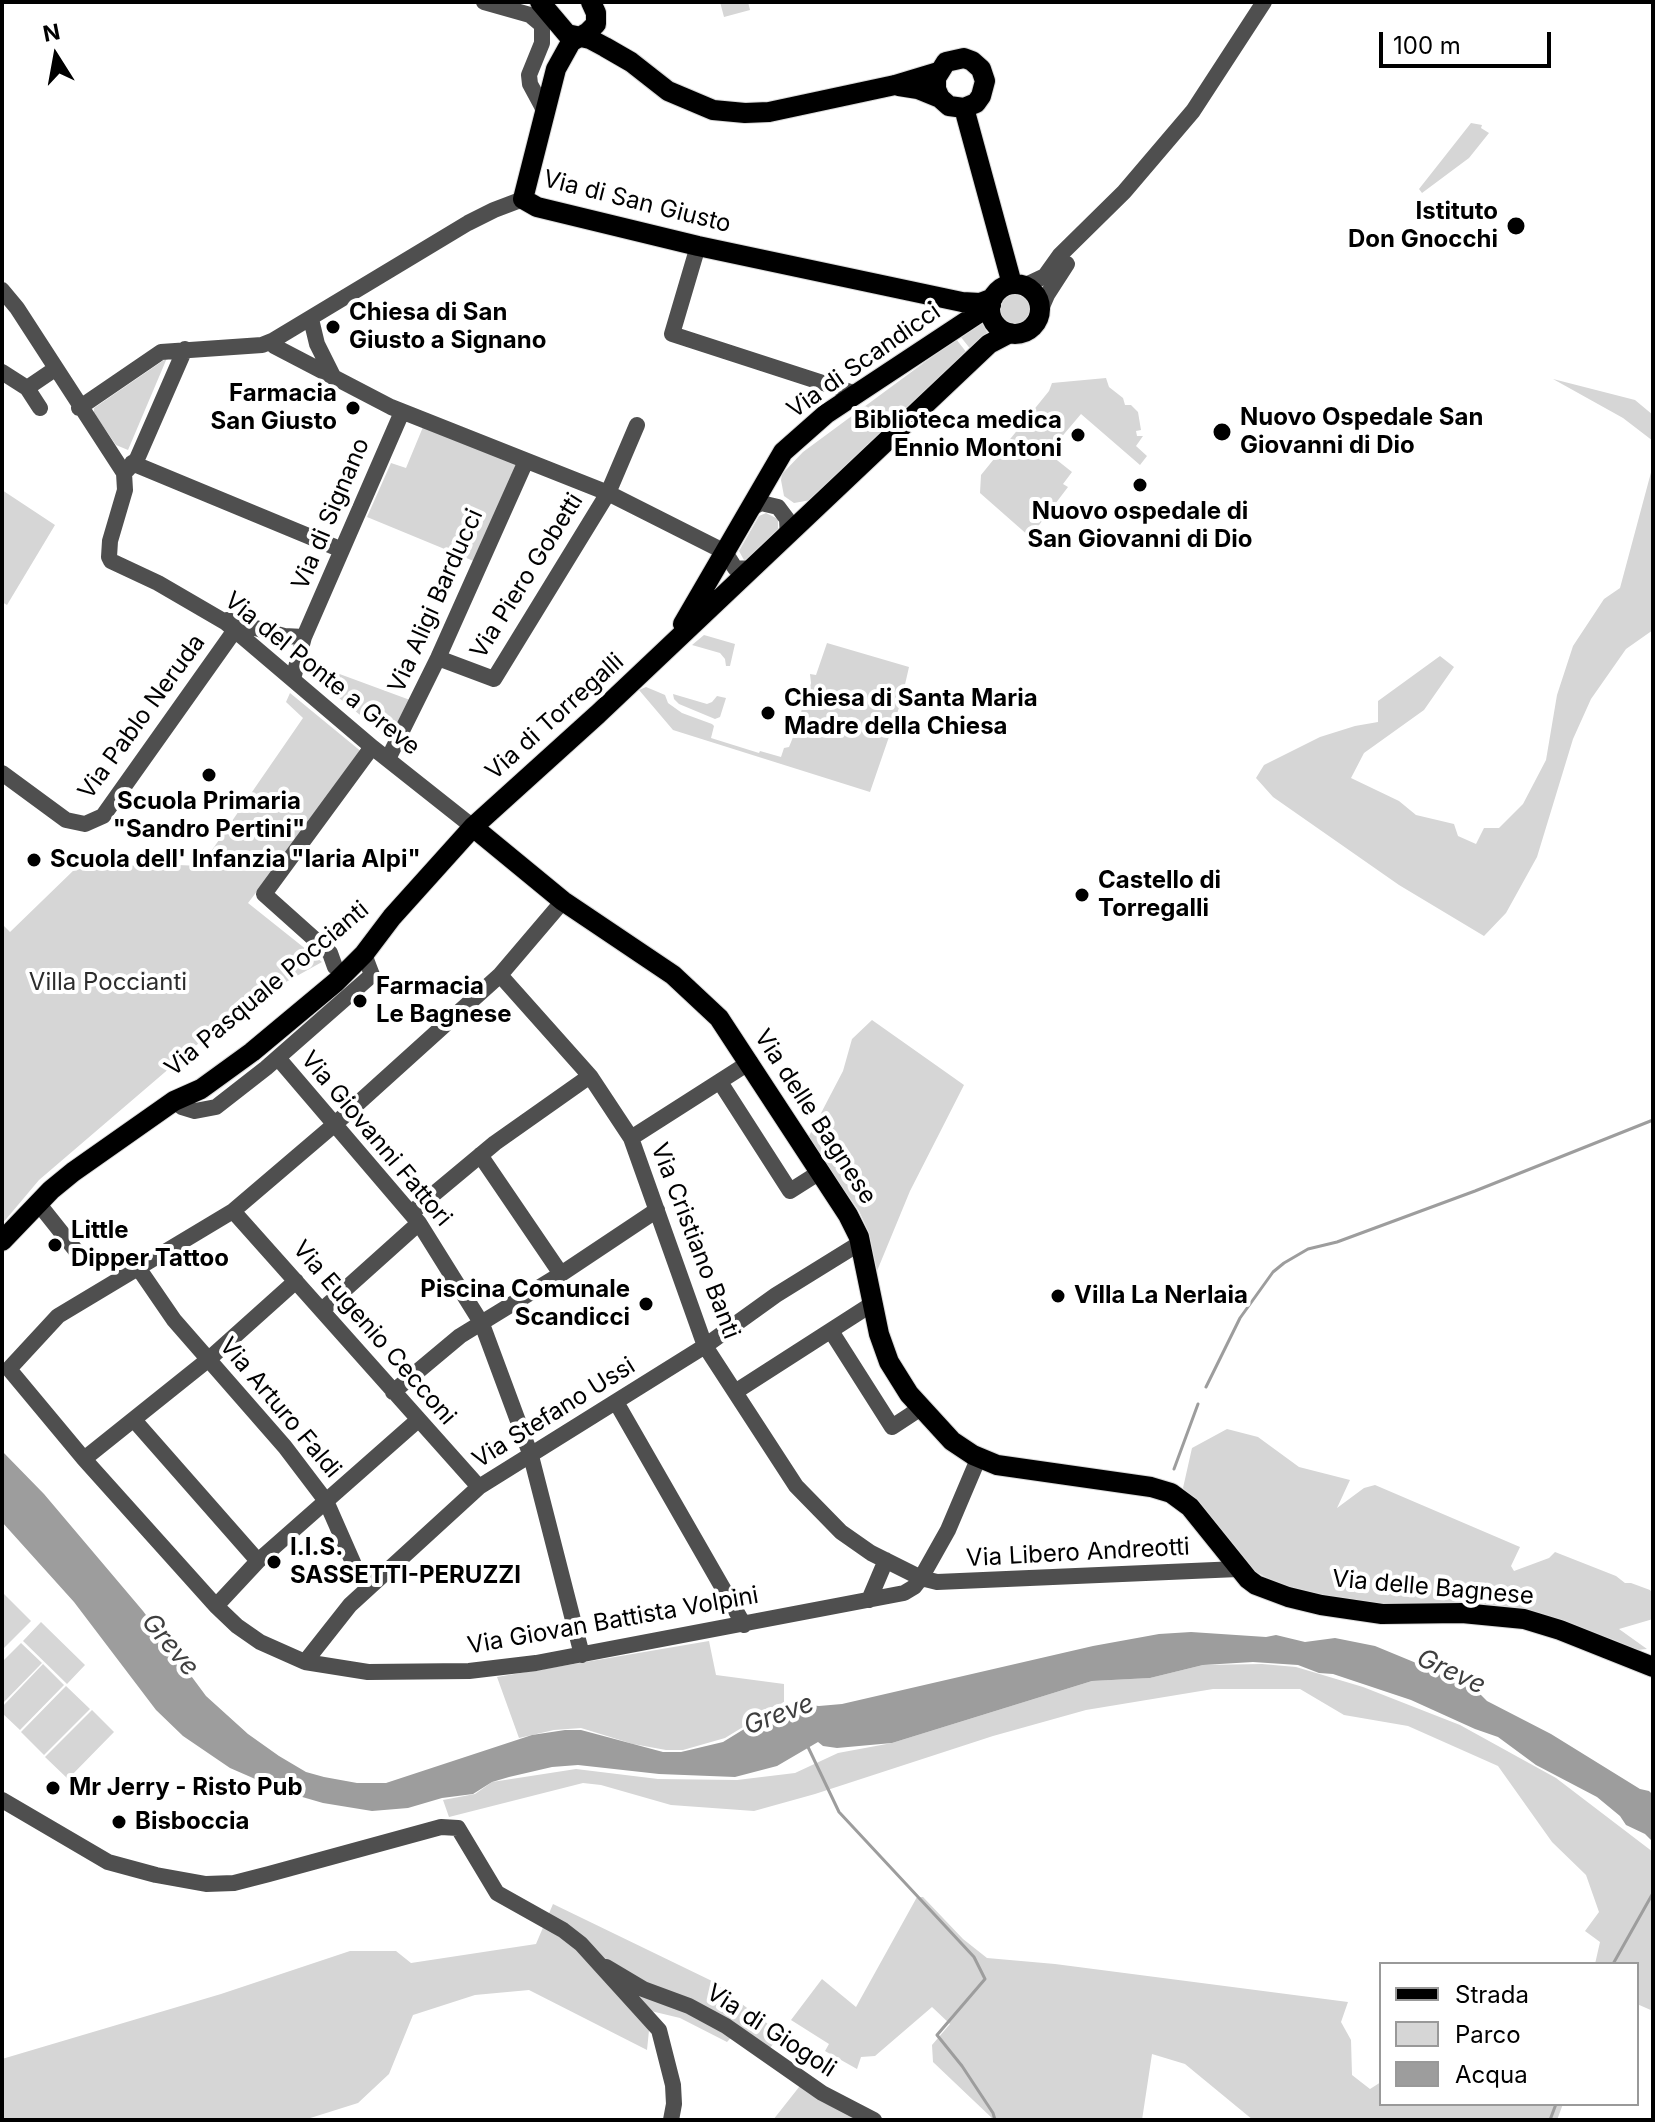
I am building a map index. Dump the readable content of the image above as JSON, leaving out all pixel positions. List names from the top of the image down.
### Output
{
  "streets": {
    "main road": [
      "Via di San Giusto",
      "Via di Scandicci",
      "Via di Torregalli",
      "Via Pasquale Poccianti",
      "Via delle Bagnese"
    ],
    "street": [
      "Via di Signano",
      "Via Piero Gobetti",
      "Via Aligi Barducci",
      "Via del Ponte a Greve",
      "Via Pablo Neruda",
      "Via Giovanni Fattori",
      "Via Cristiano Banti",
      "Via Eugenio Cecconi",
      "Via Arturo Faldi",
      "Via Stefano Ussi",
      "Via Libero Andreotti",
      "Via Giovan Battista Volpini",
      "Via di Giogoli"
    ]
  },
  "crossings": [
    ["Via di San Giusto", "Via di Scandicci"],
    ["Via di San Giusto", "Via di Torregalli"],
    ["Via di Scandicci", "Via di Torregalli"],
    ["Via Piero Gobetti", "Via Aligi Barducci"],
    ["Via Aligi Barducci", "Via del Ponte a Greve"],
    ["Via del Ponte a Greve", "Via Pablo Neruda"],
    ["Via del Ponte a Greve", "Via di Torregalli"],
    ["Via del Ponte a Greve", "Via Pasquale Poccianti"],
    ["Via del Ponte a Greve", "Via delle Bagnese"],
    ["Via di Torregalli", "Via Pasquale Poccianti"],
    ["Via di Torregalli", "Via delle Bagnese"],
    ["Via Pasquale Poccianti", "Via delle Bagnese"],
    ["Via delle Bagnese", "Via Stefano Ussi"],
    ["Via delle Bagnese", "Via Libero Andreotti"],
    ["Via Giovanni Fattori", "Via Stefano Ussi"],
    ["Via Giovanni Fattori", "Via Giovan Battista Volpini"],
    ["Via Cristiano Banti", "Via Stefano Ussi"],
    ["Via Cristiano Banti", "Via Libero Andreotti"],
    ["Via Cristiano Banti", "Via Giovan Battista Volpini"],
    ["Via Eugenio Cecconi", "Via Stefano Ussi"],
    ["Via Arturo Faldi", "Via Stefano Ussi"],
    ["Via Arturo Faldi", "Via Giovan Battista Volpini"],
    ["Via Stefano Ussi", "Via Giovan Battista Volpini"],
    ["Via Libero Andreotti", "Via Giovan Battista Volpini"]
  ],
  "water": ["Greve"],
  "parks": ["Villa Poccianti"],
  "places": [
    "Istituto Don Gnocchi",
    "Chiesa di San Giusto a Signano",
    "Farmacia San Giusto",
    "Nuovo Ospedale San Giovanni di Dio",
    "Biblioteca medica Ennio Montoni",
    "Nuovo ospedale di San Giovanni di Dio",
    "Chiesa di Santa Maria Madre della Chiesa",
    "Scuola Primaria \"Sandro Pertini\"",
    "Scuola dell' Infanzia \"Iaria Alpi\"",
    "Castello di Torregalli",
    "Farmacia Le Bagnese",
    "Little Dipper Tattoo",
    "Villa La Nerlaia",
    "Piscina Comunale Scandicci",
    "I.I.S. SASSETTI-PERUZZI",
    "Mr Jerry - Risto Pub",
    "Bisboccia"
  ],
  "legend": ["Strada", "Parco", "Acqua"],
  "scale_bar": "100 m",
  "north": "top"
}
